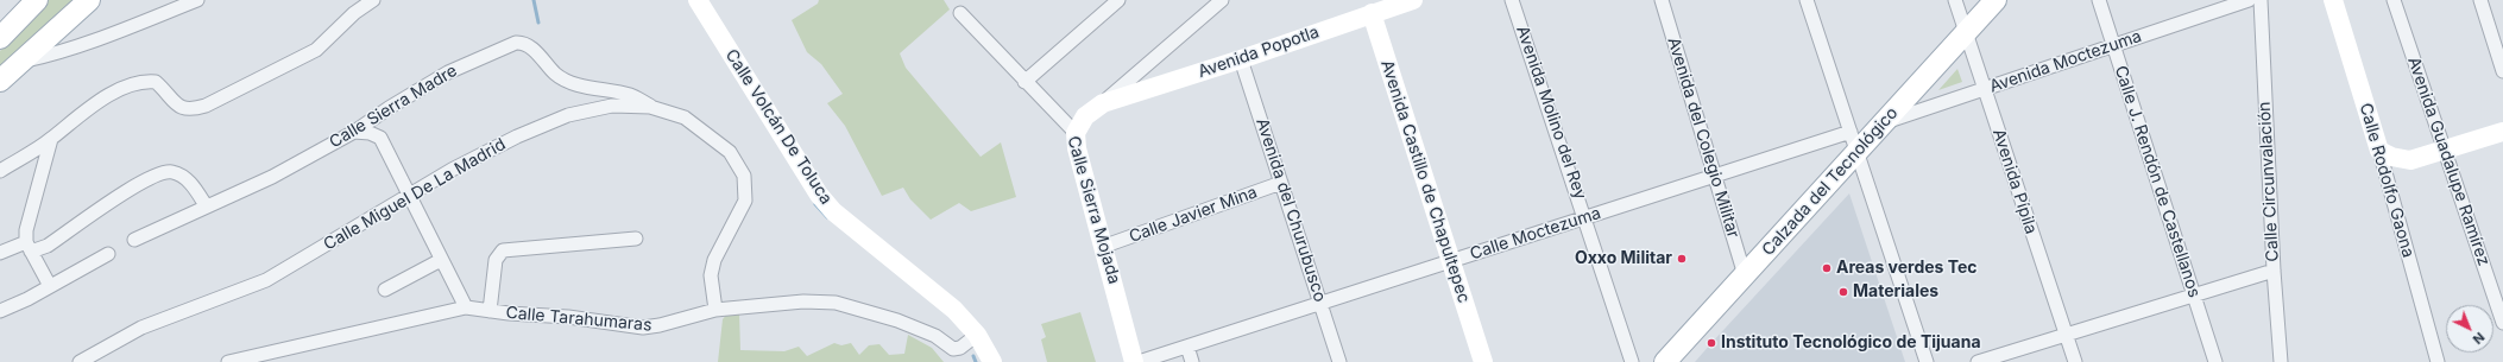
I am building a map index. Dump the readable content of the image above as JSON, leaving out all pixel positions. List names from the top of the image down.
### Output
{
  "streets": {
    "main road": ["Calzada del Tecnológico"],
    "street": [
      "Avenida Popotla",
      "Avenida Moctezuma",
      "Calle Sierra Madre",
      "Avenida Molino del Rey",
      "Calle Volcán De Toluca",
      "Avenida del Colegio Militar",
      "Avenida Guadalupe Ramírez",
      "Calle Rodolfo Gaona",
      "Avenida Castillo de Chapultepec",
      "Avenida Pípila",
      "Calle J. Rendón de Castellanos",
      "Calle Circunvalación",
      "Calle Miguel De La Madrid",
      "Calle Sierra Mojada",
      "Avenida del Churubusco",
      "Calle Javier Mina",
      "Calle Moctezuma",
      "Calle Tarahumaras"
    ]
  },
  "crossings": [
    ["Avenida Popotla", "Avenida Castillo de Chapultepec"],
    ["Avenida Popotla", "Avenida del Churubusco"],
    ["Avenida Moctezuma", "Calzada del Tecnológico"],
    ["Avenida Moctezuma", "Avenida Pípila"],
    ["Avenida Moctezuma", "Calle J. Rendón de Castellanos"],
    ["Calle Sierra Madre", "Calle Miguel De La Madrid"],
    ["Avenida Molino del Rey", "Calle Moctezuma"],
    ["Calle Volcán De Toluca", "Calle Tarahumaras"],
    ["Avenida del Colegio Militar", "Calzada del Tecnológico"],
    ["Avenida del Colegio Militar", "Calle Moctezuma"],
    ["Avenida Castillo de Chapultepec", "Calle Moctezuma"],
    ["Calzada del Tecnológico", "Avenida Pípila"],
    ["Calle Miguel De La Madrid", "Calle Tarahumaras"],
    ["Calle Sierra Mojada", "Calle Javier Mina"],
    ["Avenida del Churubusco", "Calle Javier Mina"],
    ["Avenida del Churubusco", "Calle Moctezuma"]
  ],
  "places": [
    "Oxxo Militar",
    "Areas verdes Tec",
    "Materiales",
    "Instituto Tecnológico de Tijuana"
  ],
  "north": "bottom right"
}
